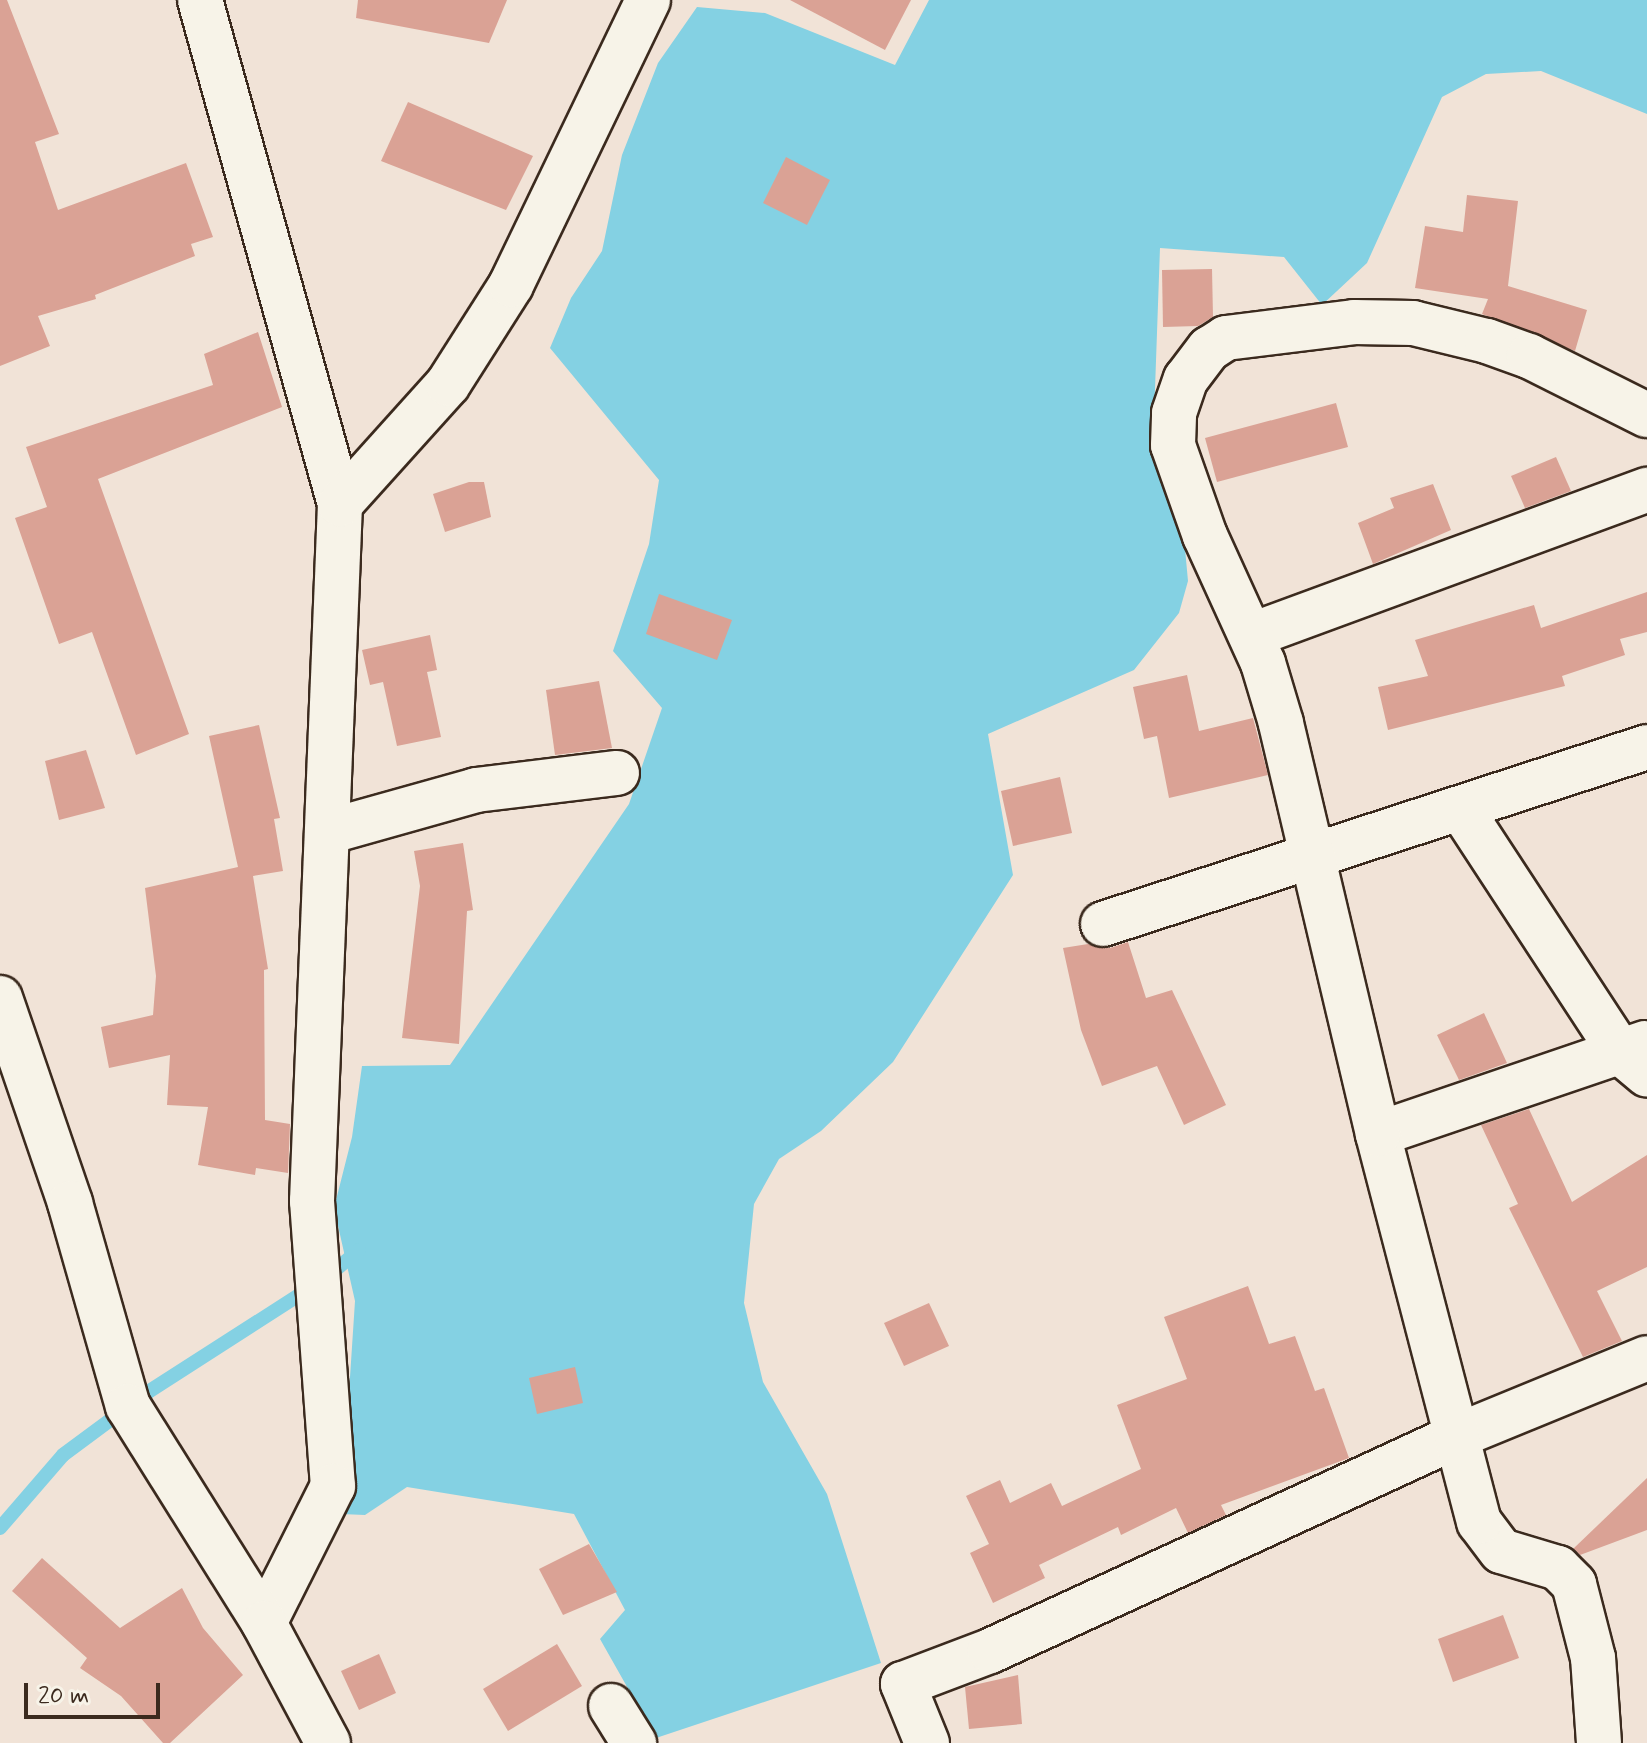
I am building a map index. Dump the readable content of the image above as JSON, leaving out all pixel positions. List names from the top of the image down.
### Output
{
  "scale_bar": "20 m"
}
